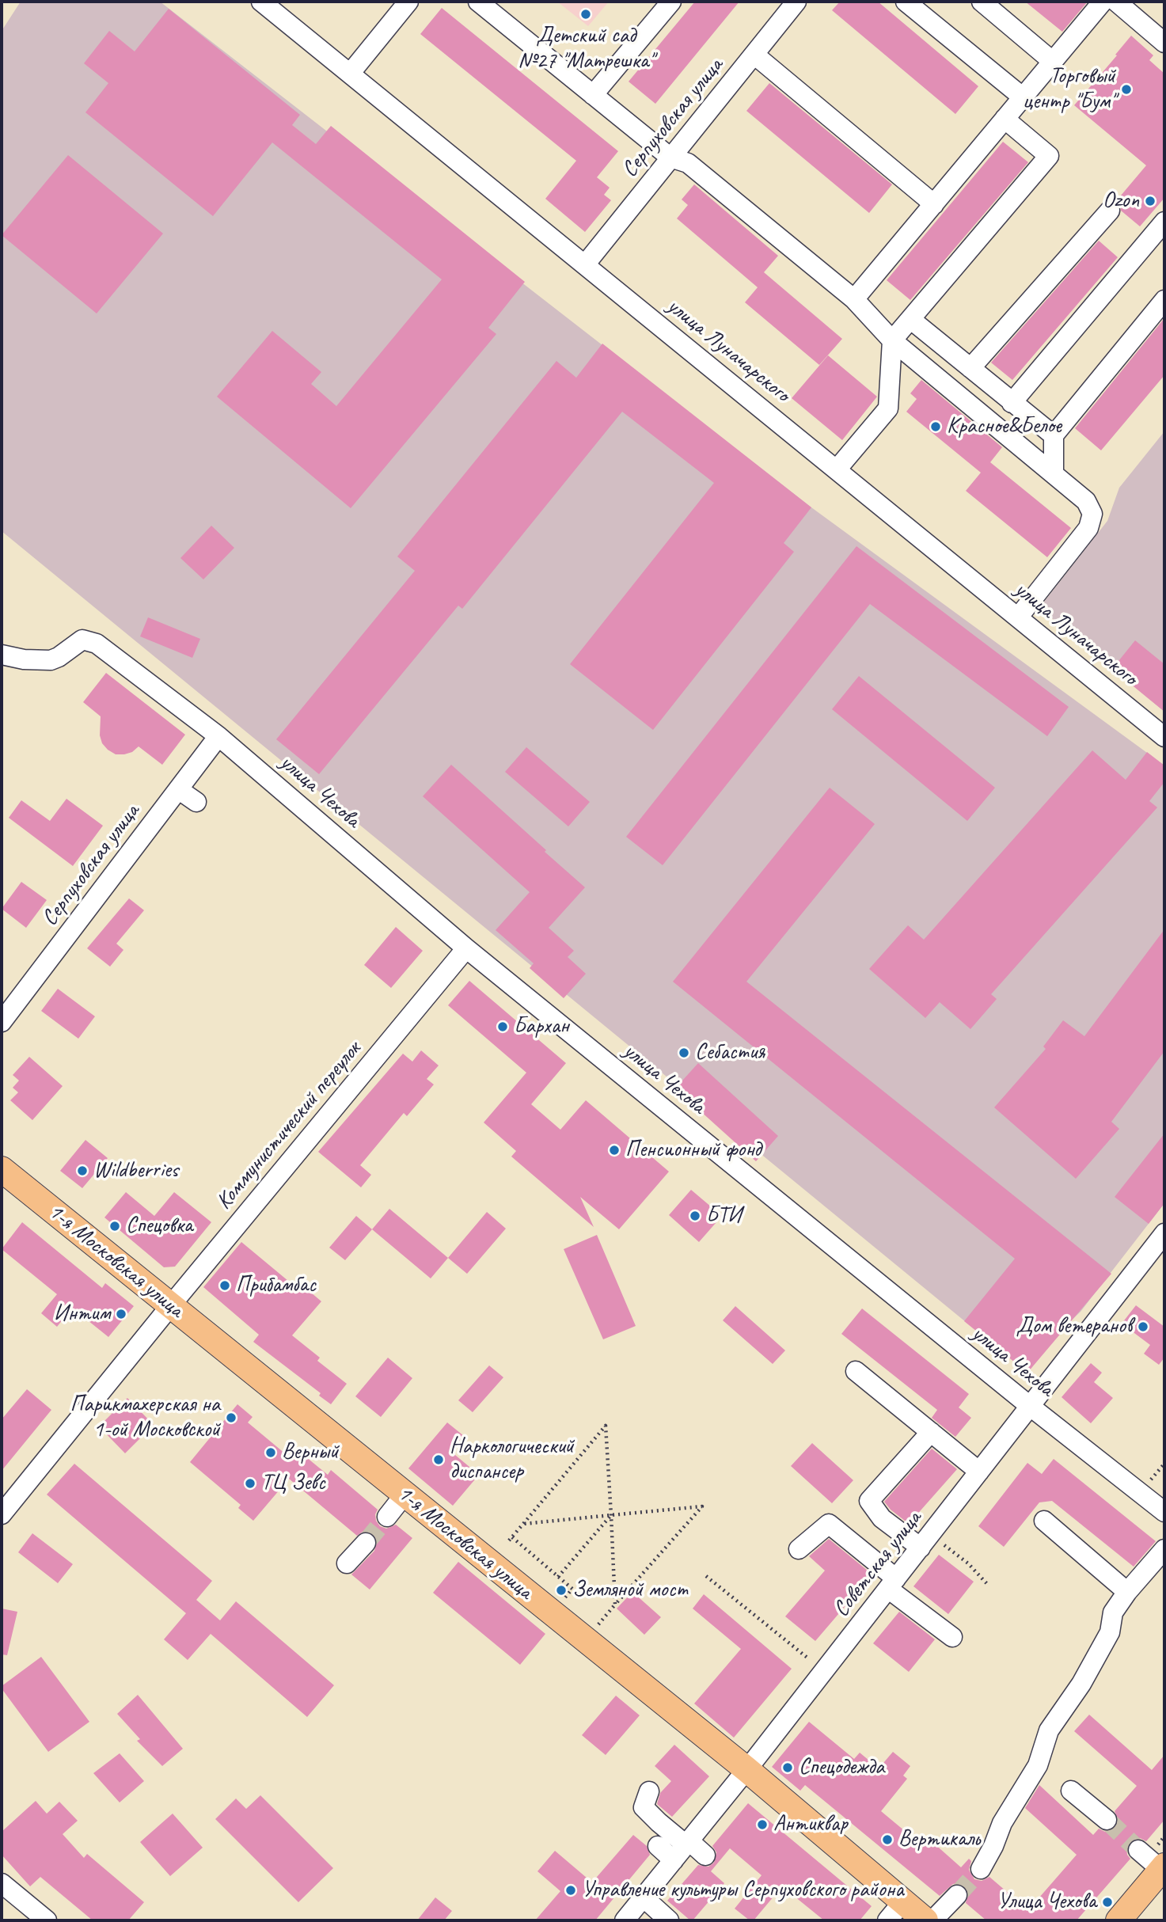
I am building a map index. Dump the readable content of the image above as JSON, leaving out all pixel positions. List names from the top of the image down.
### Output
{
  "streets": {
    "main road": ["1-я Московская улица"],
    "street": [
      "Серпуховская улица",
      "улица Луначарского",
      "улица Чехова",
      "Коммунистический переулок",
      "Советская улица"
    ]
  },
  "crossings": [
    ["Серпуховская улица", "улица Луначарского"],
    ["Серпуховская улица", "улица Чехова"],
    ["улица Чехова", "Коммунистический переулок"],
    ["улица Чехова", "Советская улица"],
    ["Коммунистический переулок", "1-я Московская улица"],
    ["1-я Московская улица", "Советская улица"]
  ],
  "places": [
    "Детский сад №27 \"Матрешка\"",
    "Торговый центр \"Бум\"",
    "Ozon",
    "Красное&Белое",
    "Бархан",
    "Себастия",
    "Пенсионный фонд",
    "Wildberries",
    "БТИ",
    "Спецовка",
    "Прибамбас",
    "Интим",
    "Дом ветеранов",
    "Парикмахерская на 1-ой Московской",
    "Верный",
    "Наркологический диспансер",
    "ТЦ Зевс",
    "Земляной мост",
    "Спецодежда",
    "Антиквар",
    "Вертикаль",
    "Управление культуры Серпуховского района",
    "Улица Чехова"
  ]
}
